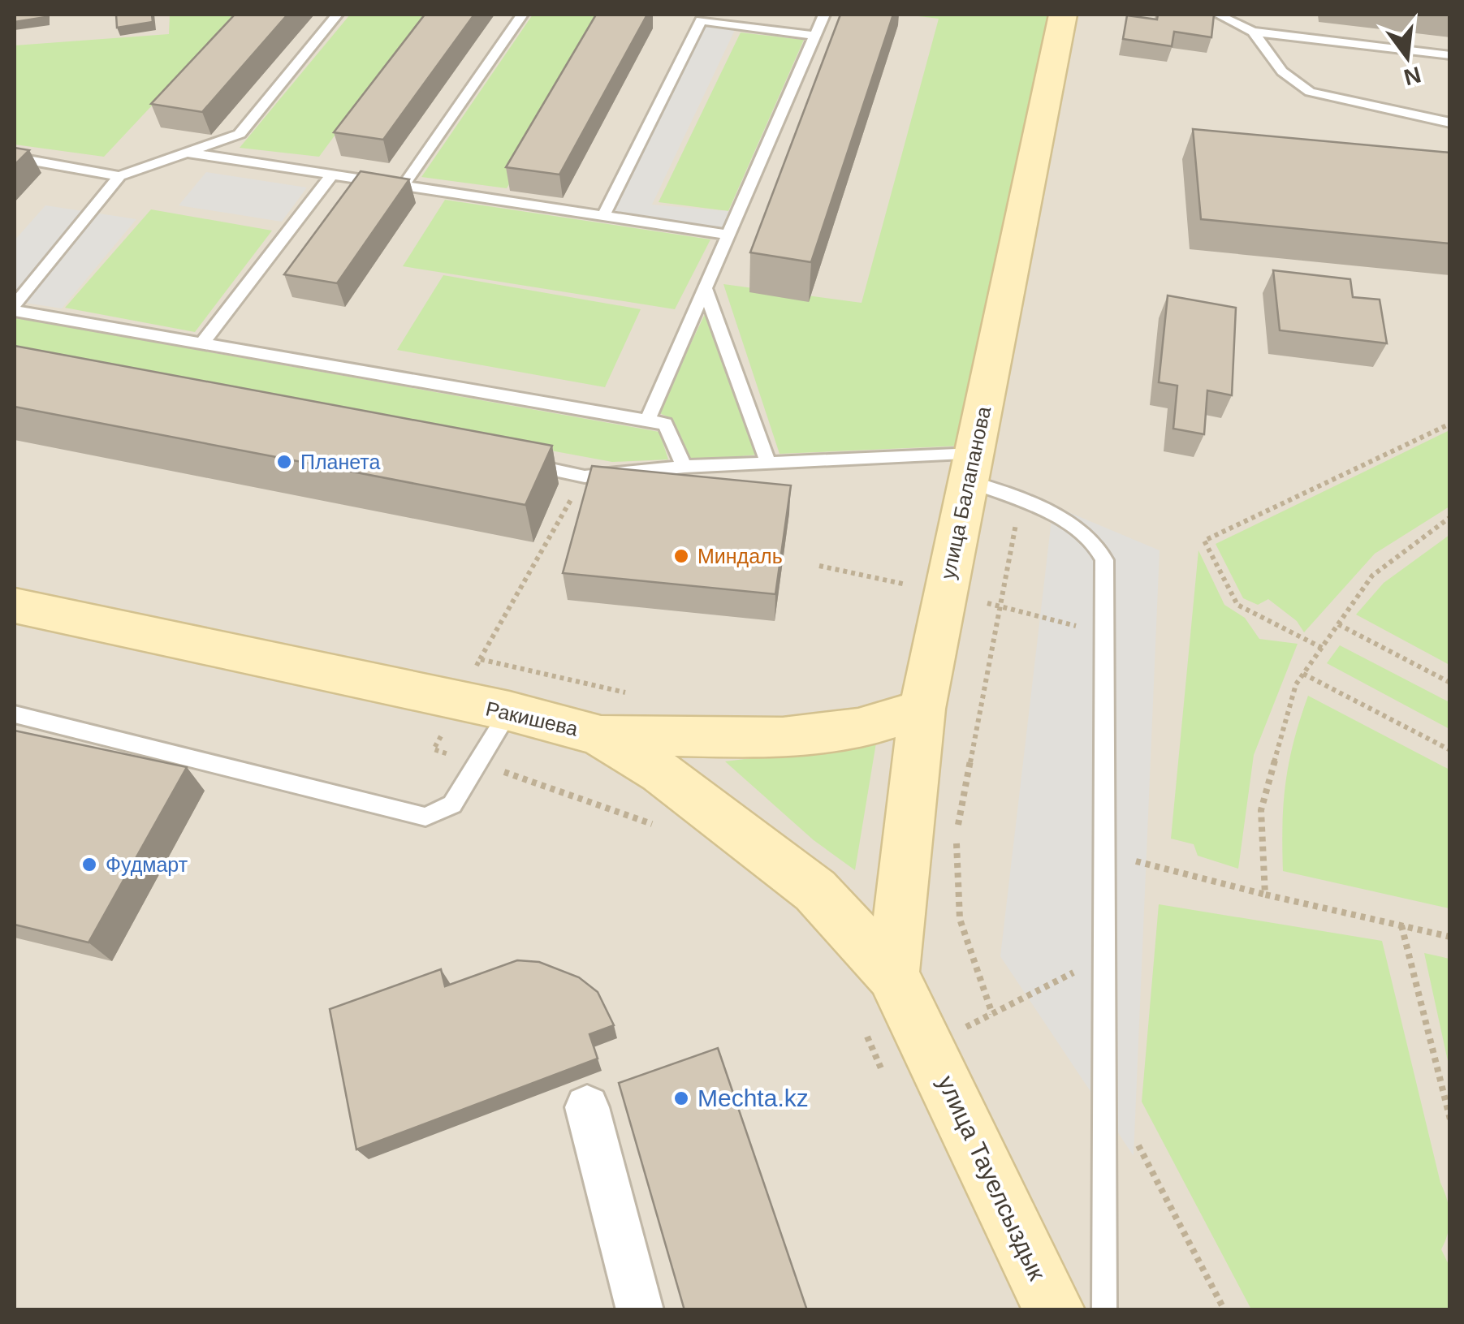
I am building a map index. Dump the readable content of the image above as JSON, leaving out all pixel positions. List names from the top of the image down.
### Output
{
  "streets": {
    "street": ["улица Балапанова", "Ракишева", "улица Тауелсыздык"]
  },
  "crossings": [
    ["улица Балапанова", "Ракишева"],
    ["Ракишева", "улица Тауелсыздык"]
  ],
  "places": [
    "Планета",
    "Миндаль",
    "Фудмарт",
    "Mechta.kz"
  ],
  "north": "bottom"
}
